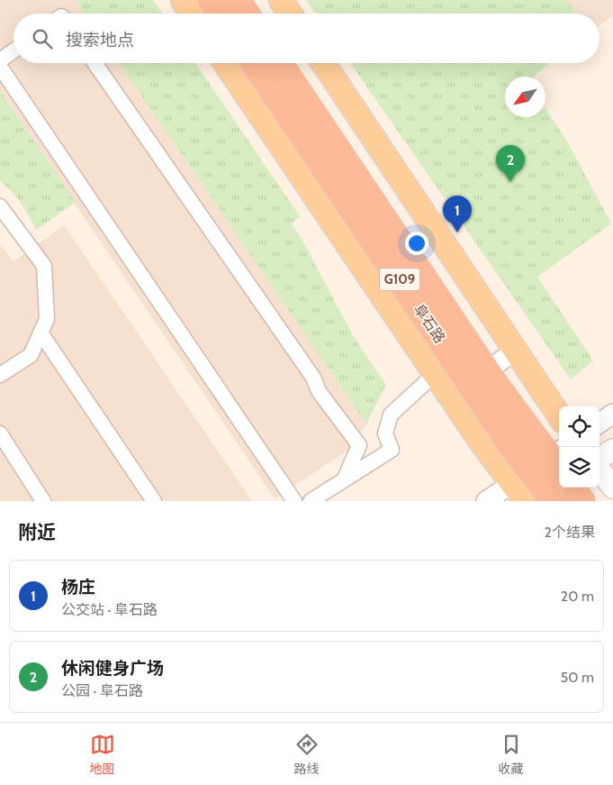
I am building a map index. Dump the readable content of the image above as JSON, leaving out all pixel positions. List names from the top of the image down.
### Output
{
  "streets": {
    "highway": ["G109", "阜石路"]
  },
  "north": "bottom left",
  "page": {
    "search": "搜索地点",
    "pins": ["2", "1"],
    "heading": ["附近", "2个结果"],
    "list": [
      {
        "mark": "1",
        "name": "杨庄",
        "note": "公交站 · 阜石路",
        "value": "20 m"
      },
      {
        "mark": "2",
        "name": "休闲健身广场",
        "note": "公园 · 阜石路",
        "value": "50 m"
      }
    ],
    "nav": ["地图", "路线", "收藏"]
  }
}
